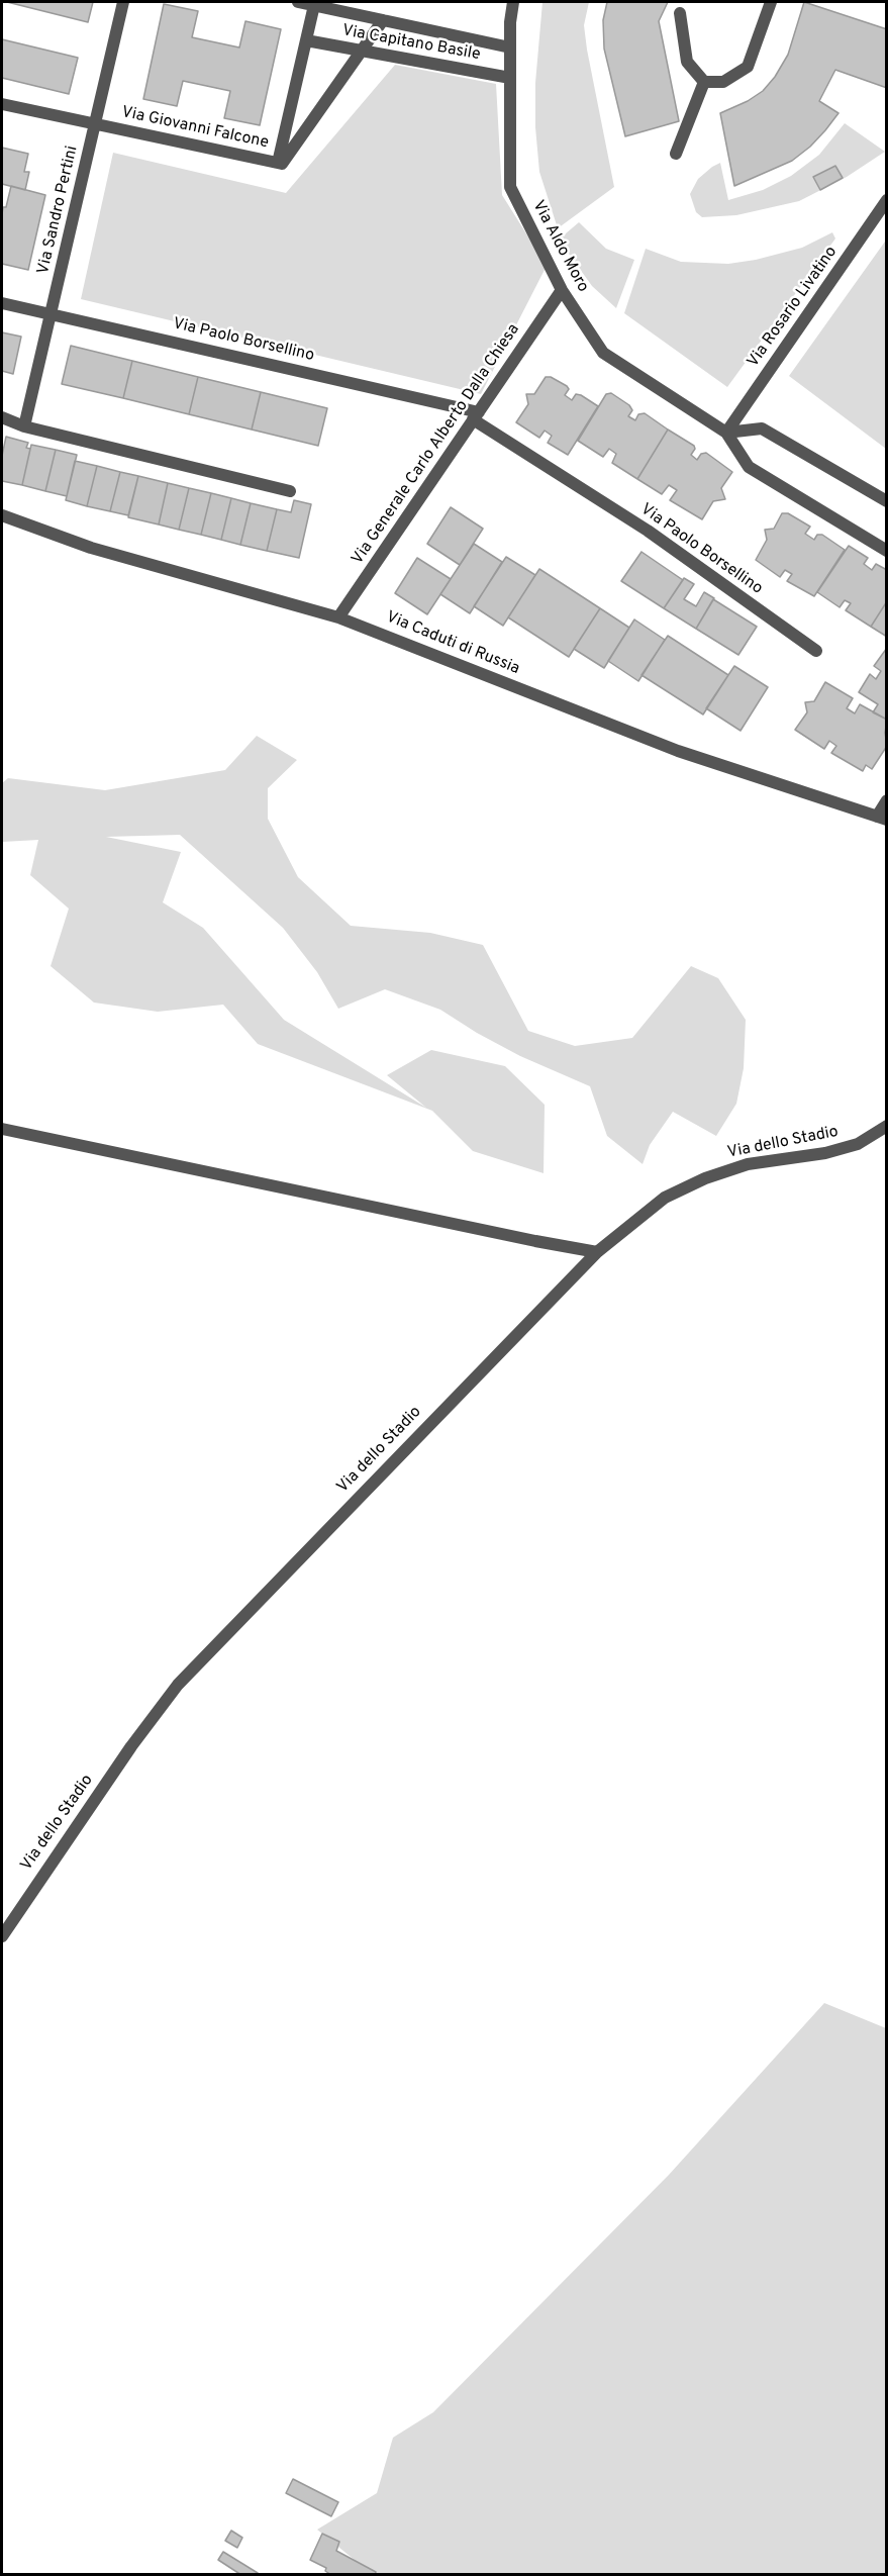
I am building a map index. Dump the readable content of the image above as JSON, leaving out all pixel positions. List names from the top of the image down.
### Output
{
  "streets": {
    "street": [
      "Via Capitano Basile",
      "Via Giovanni Falcone",
      "Via Sandro Pertini",
      "Via Aldo Moro",
      "Via Rosario Livatino",
      "Via Paolo Borsellino",
      "Via Generale Carlo Alberto Dalla Chiesa",
      "Via Caduti di Russia",
      "Via dello Stadio"
    ]
  },
  "crossings": [
    ["Via Capitano Basile", "Via Giovanni Falcone"],
    ["Via Capitano Basile", "Via Aldo Moro"],
    ["Via Giovanni Falcone", "Via Sandro Pertini"],
    ["Via Sandro Pertini", "Via Paolo Borsellino"],
    ["Via Aldo Moro", "Via Rosario Livatino"],
    ["Via Aldo Moro", "Via Generale Carlo Alberto Dalla Chiesa"],
    ["Via Paolo Borsellino", "Via Generale Carlo Alberto Dalla Chiesa"],
    ["Via Generale Carlo Alberto Dalla Chiesa", "Via Caduti di Russia"]
  ]
}
